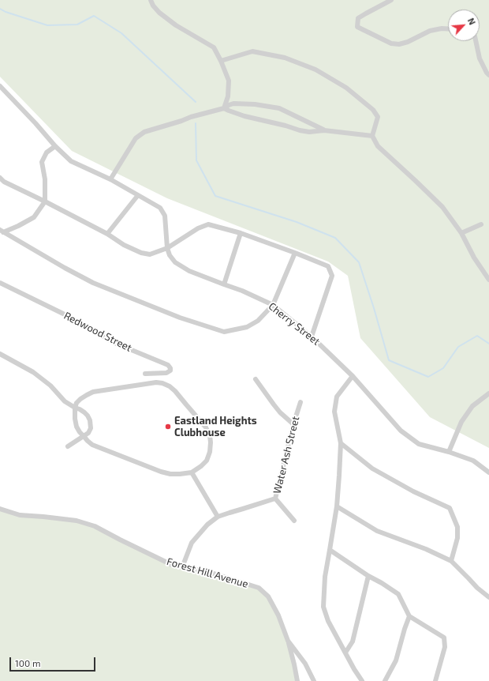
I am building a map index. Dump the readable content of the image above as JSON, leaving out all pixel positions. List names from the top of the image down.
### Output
{
  "streets": {
    "street": [
      "Cherry Street",
      "Redwood Street",
      "Water Ash Street",
      "Forest Hill Avenue"
    ]
  },
  "crossings": [
    ["Water Ash Street", "Forest Hill Avenue"]
  ],
  "places": ["Eastland Heights Clubhouse"],
  "scale_bar": "100 m",
  "north": "top right"
}
